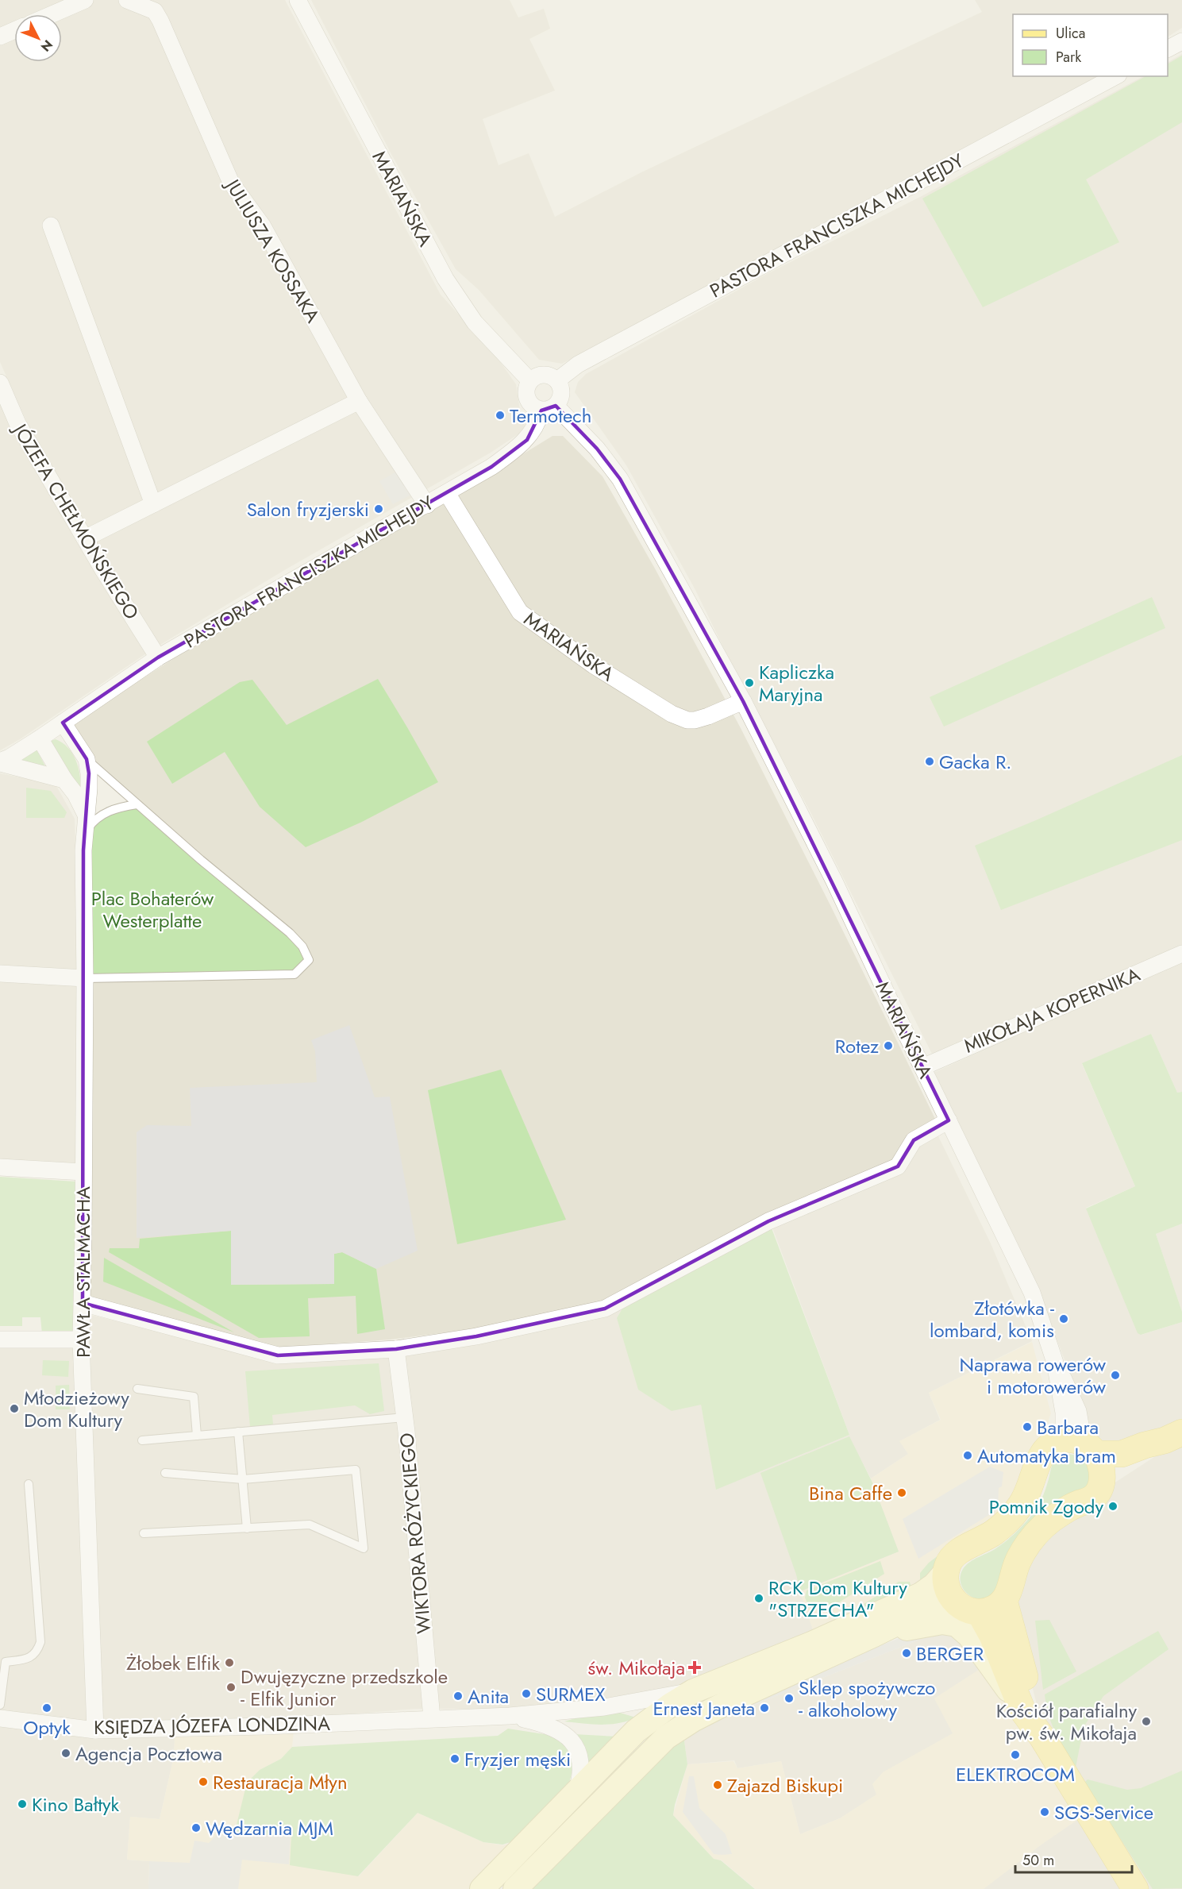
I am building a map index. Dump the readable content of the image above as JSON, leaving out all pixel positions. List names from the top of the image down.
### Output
{
  "streets": {
    "main road": ["KSIĘDZA JÓZEFA LONDZINA"],
    "street": [
      "MARIAŃSKA",
      "PASTORA FRANCISZKA MICHEJDY",
      "JULIUSZA KOSSAKA",
      "JÓZEFA CHEŁMOŃSKIEGO",
      "MIKOŁAJA KOPERNIKA",
      "PAWŁA STALMACHA",
      "WIKTORA RÓŻYCKIEGO"
    ]
  },
  "crossings": [
    ["MARIAŃSKA", "PASTORA FRANCISZKA MICHEJDY"],
    ["MARIAŃSKA", "MIKOŁAJA KOPERNIKA"],
    ["PASTORA FRANCISZKA MICHEJDY", "JULIUSZA KOSSAKA"],
    ["PASTORA FRANCISZKA MICHEJDY", "JÓZEFA CHEŁMOŃSKIEGO"],
    ["PASTORA FRANCISZKA MICHEJDY", "PAWŁA STALMACHA"],
    ["PAWŁA STALMACHA", "KSIĘDZA JÓZEFA LONDZINA"],
    ["WIKTORA RÓŻYCKIEGO", "KSIĘDZA JÓZEFA LONDZINA"]
  ],
  "parks": ["Plac Bohaterów Westerplatte"],
  "places": {
    "other": [
      "Termotech",
      "Salon fryzjerski",
      "Kapliczka Maryjna",
      "Gacka R.",
      "Rotez",
      "Złotówka - lombard, komis",
      "Naprawa rowerów i motorowerów",
      "Młodzieżowy Dom Kultury",
      "Barbara",
      "Automatyka bram",
      "Bina Caffe",
      "Pomnik Zgody",
      "RCK Dom Kultury \"STRZECHA\"",
      "BERGER",
      "Żłobek Elfik",
      "Dwujęzyczne przedszkole - Elfik Junior",
      "SURMEX",
      "Anita",
      "Sklep spożywczo - alkoholowy",
      "Optyk",
      "Ernest Janeta",
      "Kościół parafialny pw. św. Mikołaja",
      "Agencja Pocztowa",
      "ELEKTROCOM",
      "Fryzjer męski",
      "Restauracja Młyn",
      "Zajazd Biskupi",
      "Kino Bałtyk",
      "SGS-Service",
      "Wędzarnia MJM"
    ],
    "health": ["św. Mikołaja"]
  },
  "legend": ["Ulica", "Park"],
  "scale_bar": "50 m",
  "north": "bottom right"
}
